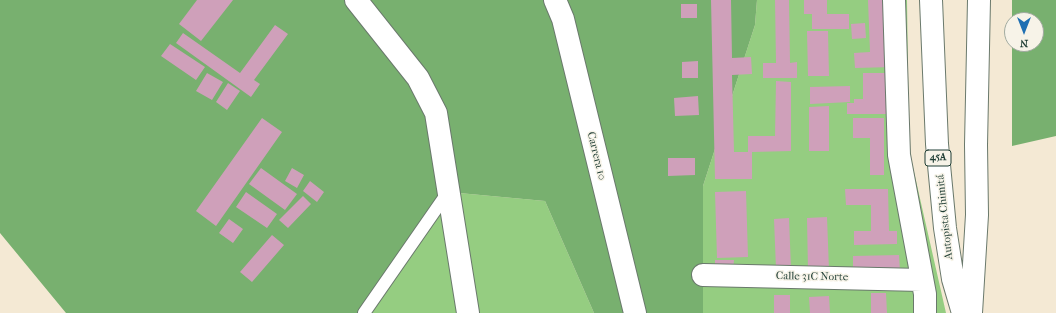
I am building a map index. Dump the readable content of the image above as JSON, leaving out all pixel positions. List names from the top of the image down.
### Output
{
  "streets": {
    "main road": [
      "Carrera 10",
      "45A",
      "Autopista Chimitá",
      "Calle 31C Norte"
    ]
  },
  "north": "bottom"
}
